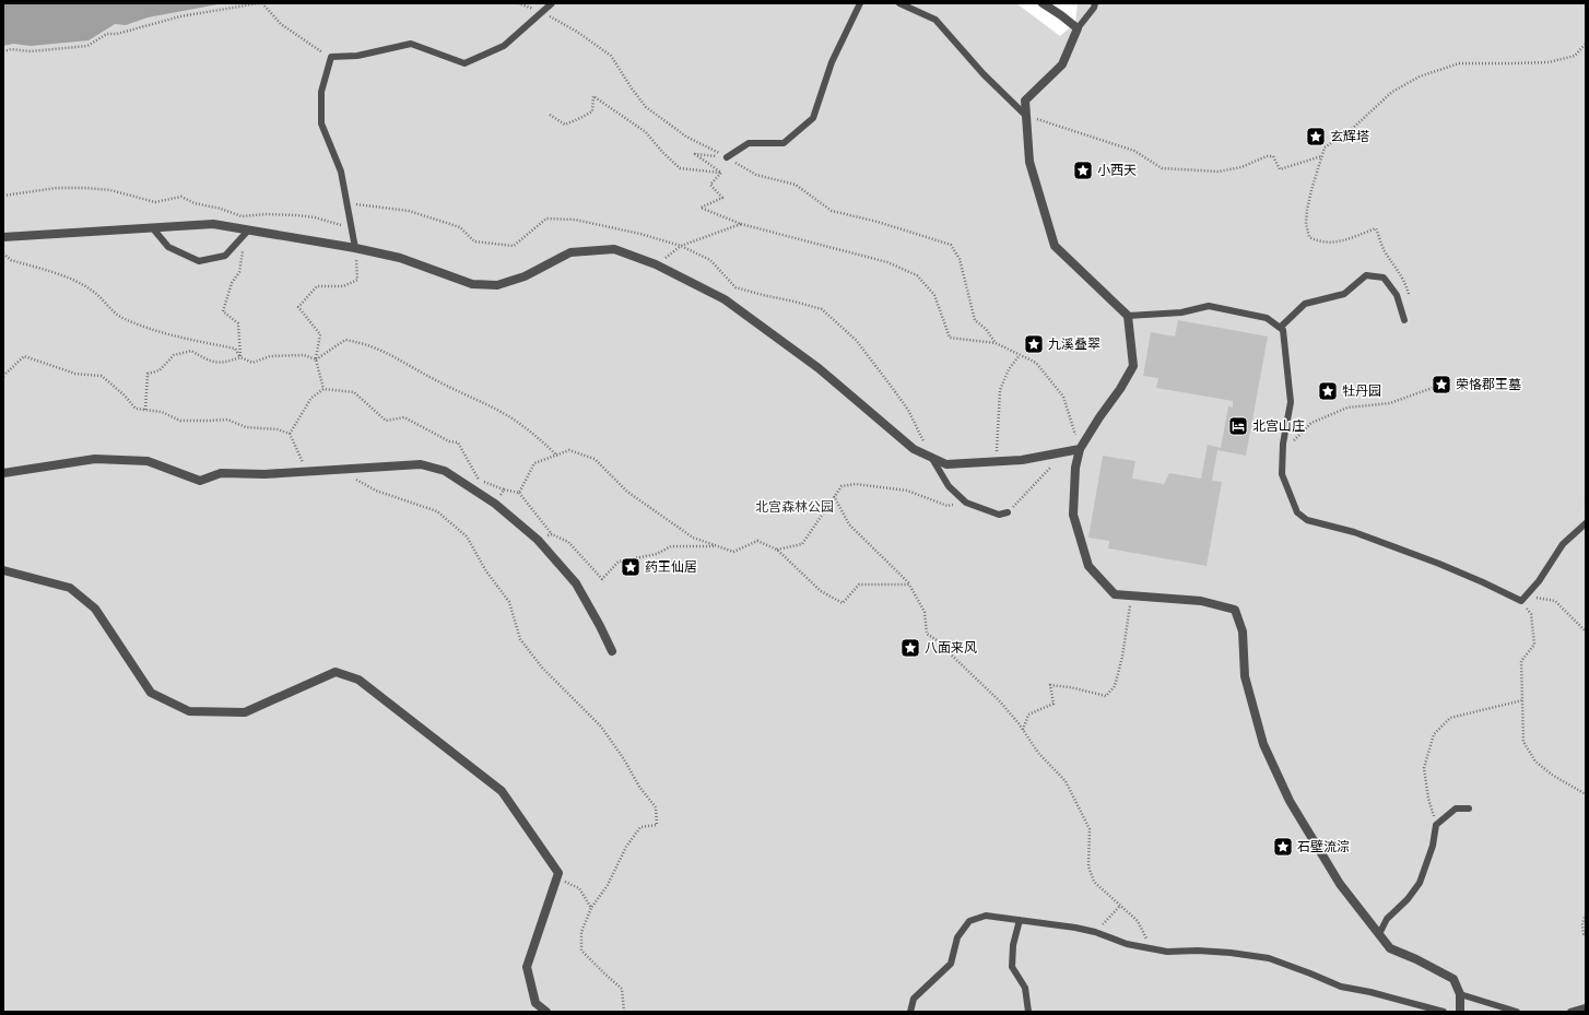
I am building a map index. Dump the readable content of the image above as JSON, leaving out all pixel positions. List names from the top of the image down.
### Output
{
  "parks": ["北宫森林公园"],
  "places": {
    "place": [
      "玄辉塔",
      "小西天",
      "九溪叠翠",
      "荣恪郡王墓",
      "牡丹园",
      "药王仙居",
      "八面来风",
      "石壁流淙"
    ],
    "hotel": ["北宫山庄"]
  }
}
